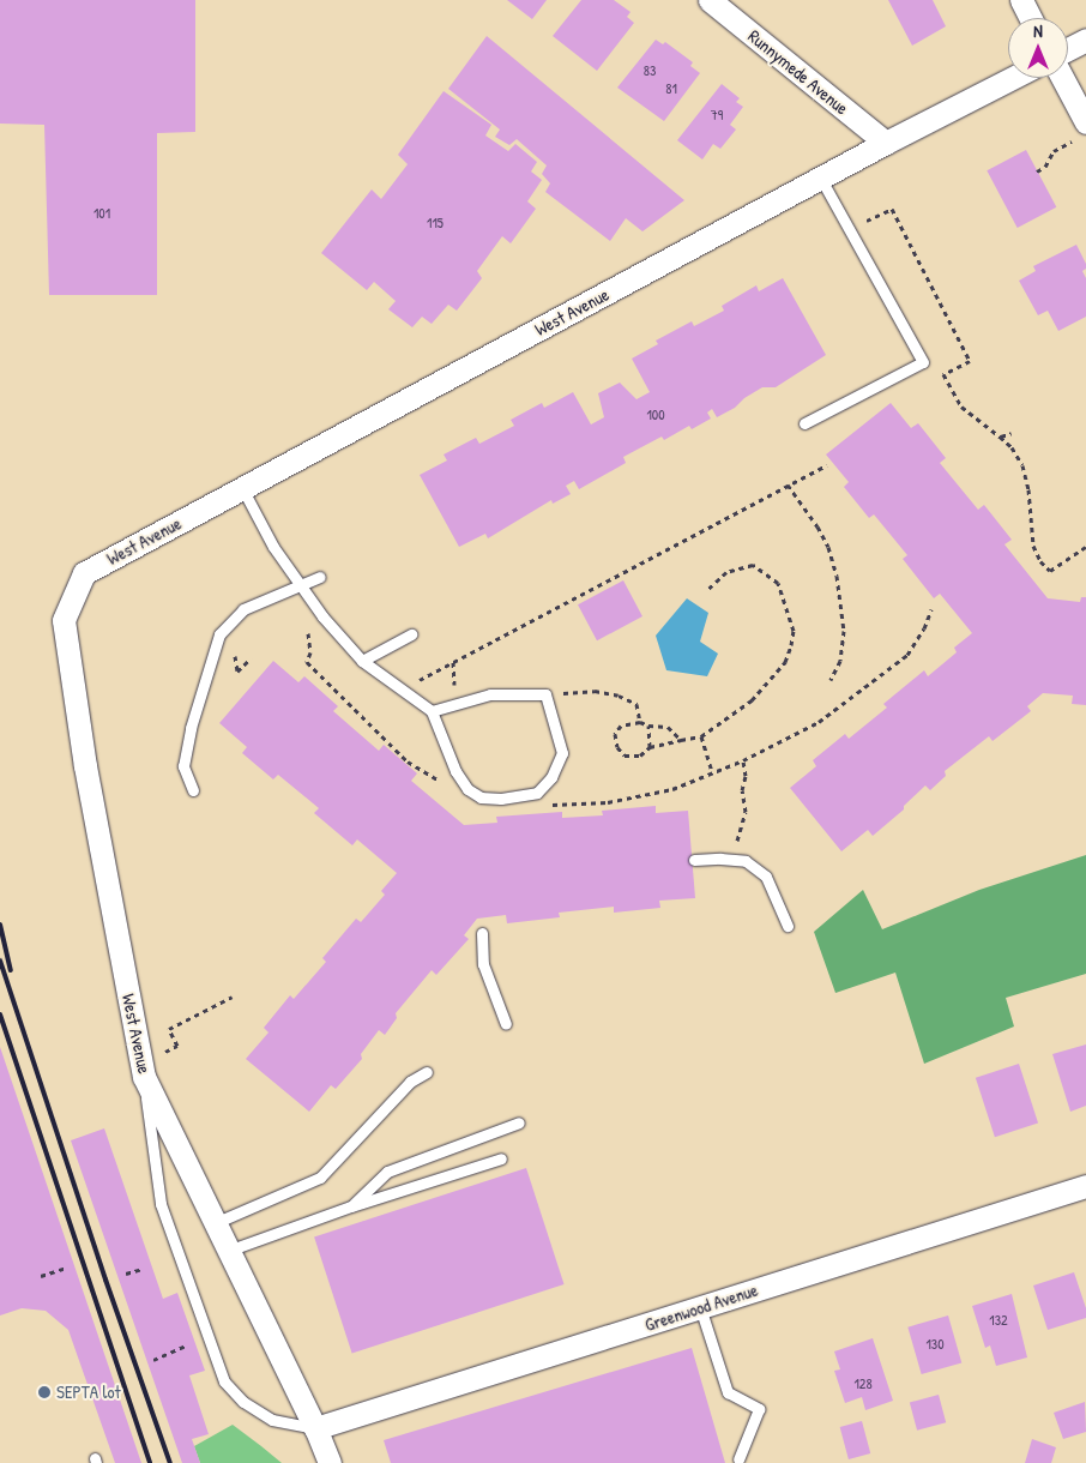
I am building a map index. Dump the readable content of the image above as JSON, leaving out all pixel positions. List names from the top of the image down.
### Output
{
  "streets": {
    "street": ["Runnymede Avenue", "West Avenue", "Greenwood Avenue"]
  },
  "crossings": [
    ["Runnymede Avenue", "West Avenue"],
    ["West Avenue", "Greenwood Avenue"]
  ],
  "places": ["SEPTA lot"],
  "house_numbers": [
    "83",
    "81",
    "79",
    "101",
    "115",
    "100",
    "132",
    "130",
    "128"
  ],
  "north": "top"
}
